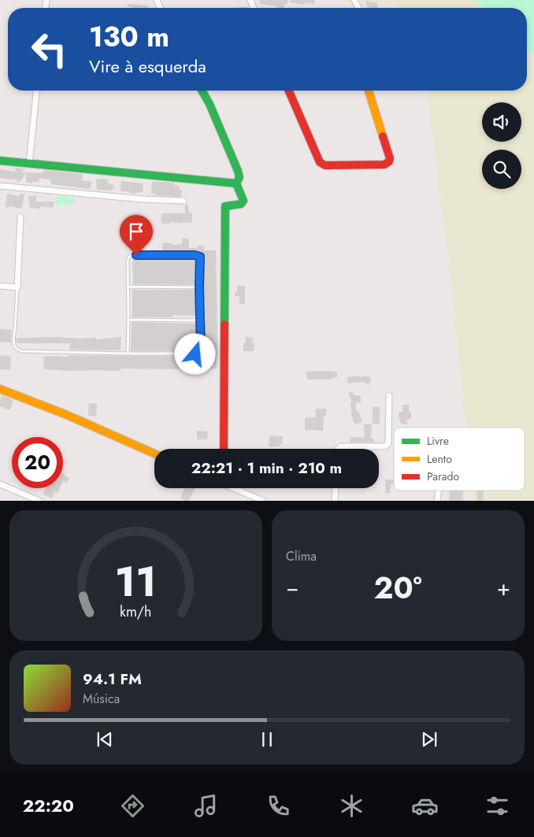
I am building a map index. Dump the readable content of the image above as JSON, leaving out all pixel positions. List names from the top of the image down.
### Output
{
  "legend": ["Livre", "Lento", "Parado"],
  "page": {
    "turn": ["130 m", "Vire à esquerda"],
    "limit": "20",
    "trip": "22:21 · 1 min · 210 m",
    "tile": "Clima",
    "heat": ["−", "20°", "+"],
    "song": ["94.1 FM", "Música"],
    "tabs": "22:20",
    "gauge": ["11", "km/h"]
  }
}
